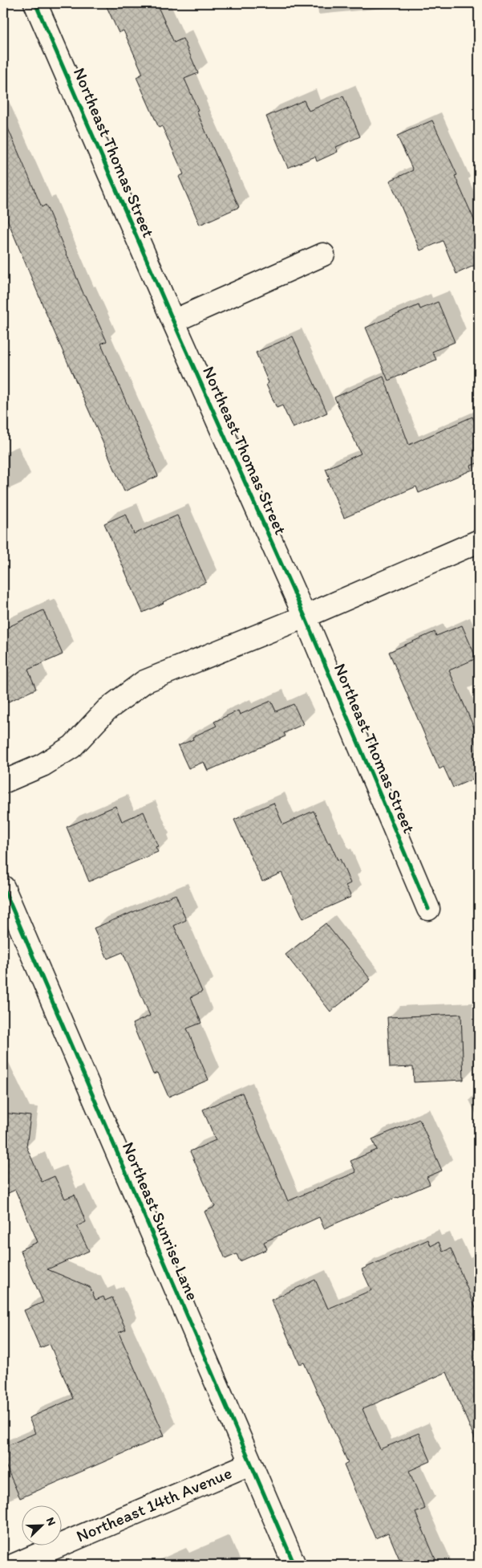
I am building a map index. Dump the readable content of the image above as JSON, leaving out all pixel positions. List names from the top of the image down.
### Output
{
  "streets": {
    "street": ["Northeast Thomas Street", "Northeast Sunrise Lane", "Northeast 14th Avenue"]
  },
  "crossings": [
    ["Northeast Sunrise Lane", "Northeast 14th Avenue"]
  ],
  "north": "top right"
}
